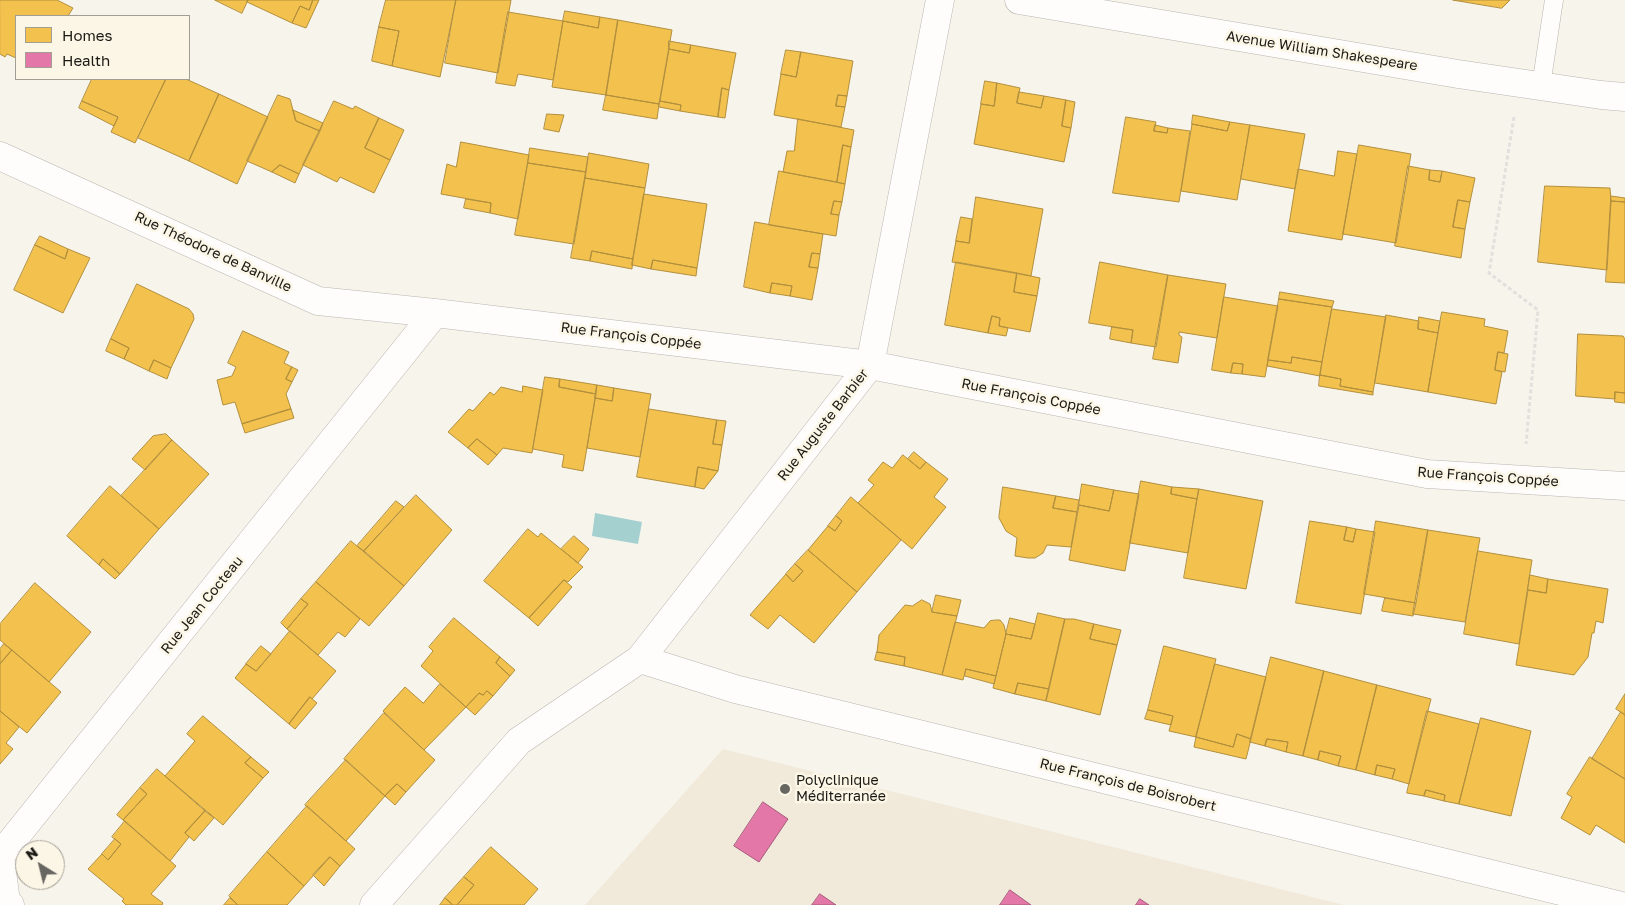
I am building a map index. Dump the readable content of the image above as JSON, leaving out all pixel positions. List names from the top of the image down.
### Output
{
  "streets": {
    "street": [
      "Avenue William Shakespeare",
      "Rue Théodore de Banville",
      "Rue François Coppée",
      "Rue Auguste Barbier",
      "Rue Jean Cocteau",
      "Rue François de Boisrobert"
    ]
  },
  "crossings": [
    ["Rue Théodore de Banville", "Rue François Coppée"],
    ["Rue Théodore de Banville", "Rue Jean Cocteau"],
    ["Rue François Coppée", "Rue Auguste Barbier"],
    ["Rue François Coppée", "Rue Jean Cocteau"],
    ["Rue Auguste Barbier", "Rue François de Boisrobert"]
  ],
  "places": ["Polyclinique Méditerranée"],
  "legend": ["Homes", "Health"],
  "north": "top left"
}
